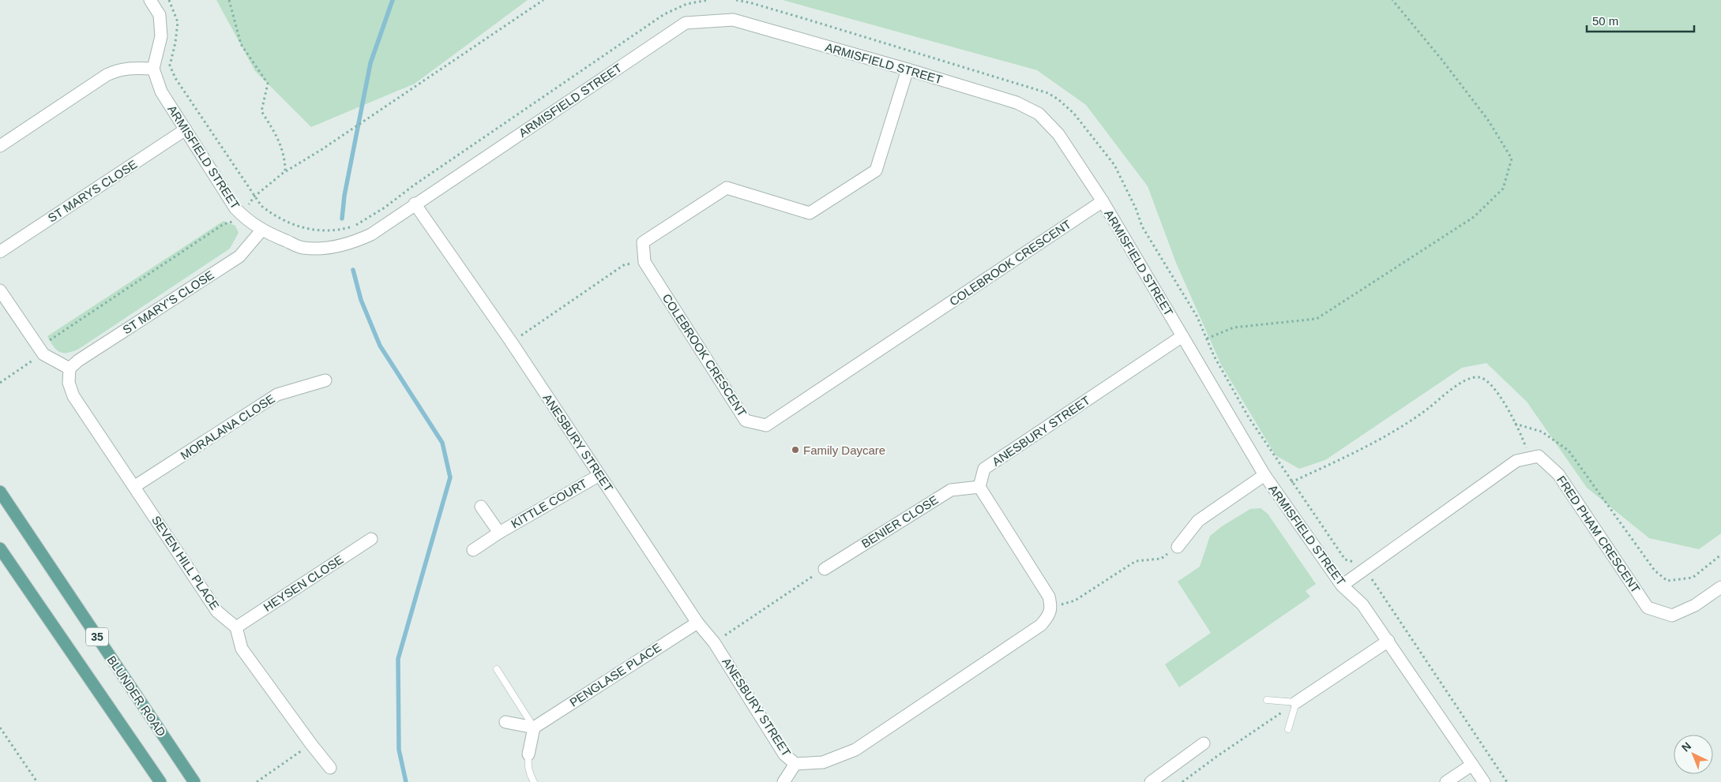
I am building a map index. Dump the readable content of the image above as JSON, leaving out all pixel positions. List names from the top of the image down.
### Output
{
  "streets": {
    "main road": ["35", "BLUNDER ROAD"],
    "street": [
      "ARMISFIELD STREET",
      "ST MARYS CLOSE",
      "COLEBROOK CRESCENT",
      "ST MARY'S CLOSE",
      "MORALANA CLOSE",
      "ANESBURY STREET",
      "KITTLE COURT",
      "BENIER CLOSE",
      "FRED PHAM CRESCENT",
      "SEVEN HILL PLACE",
      "HEYSEN CLOSE",
      "PENGLASE PLACE"
    ]
  },
  "crossings": [
    ["ARMISFIELD STREET", "ST MARYS CLOSE"],
    ["ARMISFIELD STREET", "COLEBROOK CRESCENT"],
    ["ARMISFIELD STREET", "ST MARY'S CLOSE"],
    ["ARMISFIELD STREET", "ANESBURY STREET"],
    ["ST MARY'S CLOSE", "SEVEN HILL PLACE"],
    ["MORALANA CLOSE", "SEVEN HILL PLACE"],
    ["ANESBURY STREET", "KITTLE COURT"],
    ["ANESBURY STREET", "BENIER CLOSE"],
    ["ANESBURY STREET", "PENGLASE PLACE"],
    ["SEVEN HILL PLACE", "HEYSEN CLOSE"]
  ],
  "places": ["Family Daycare"],
  "scale_bar": "50 m",
  "north": "top left"
}
